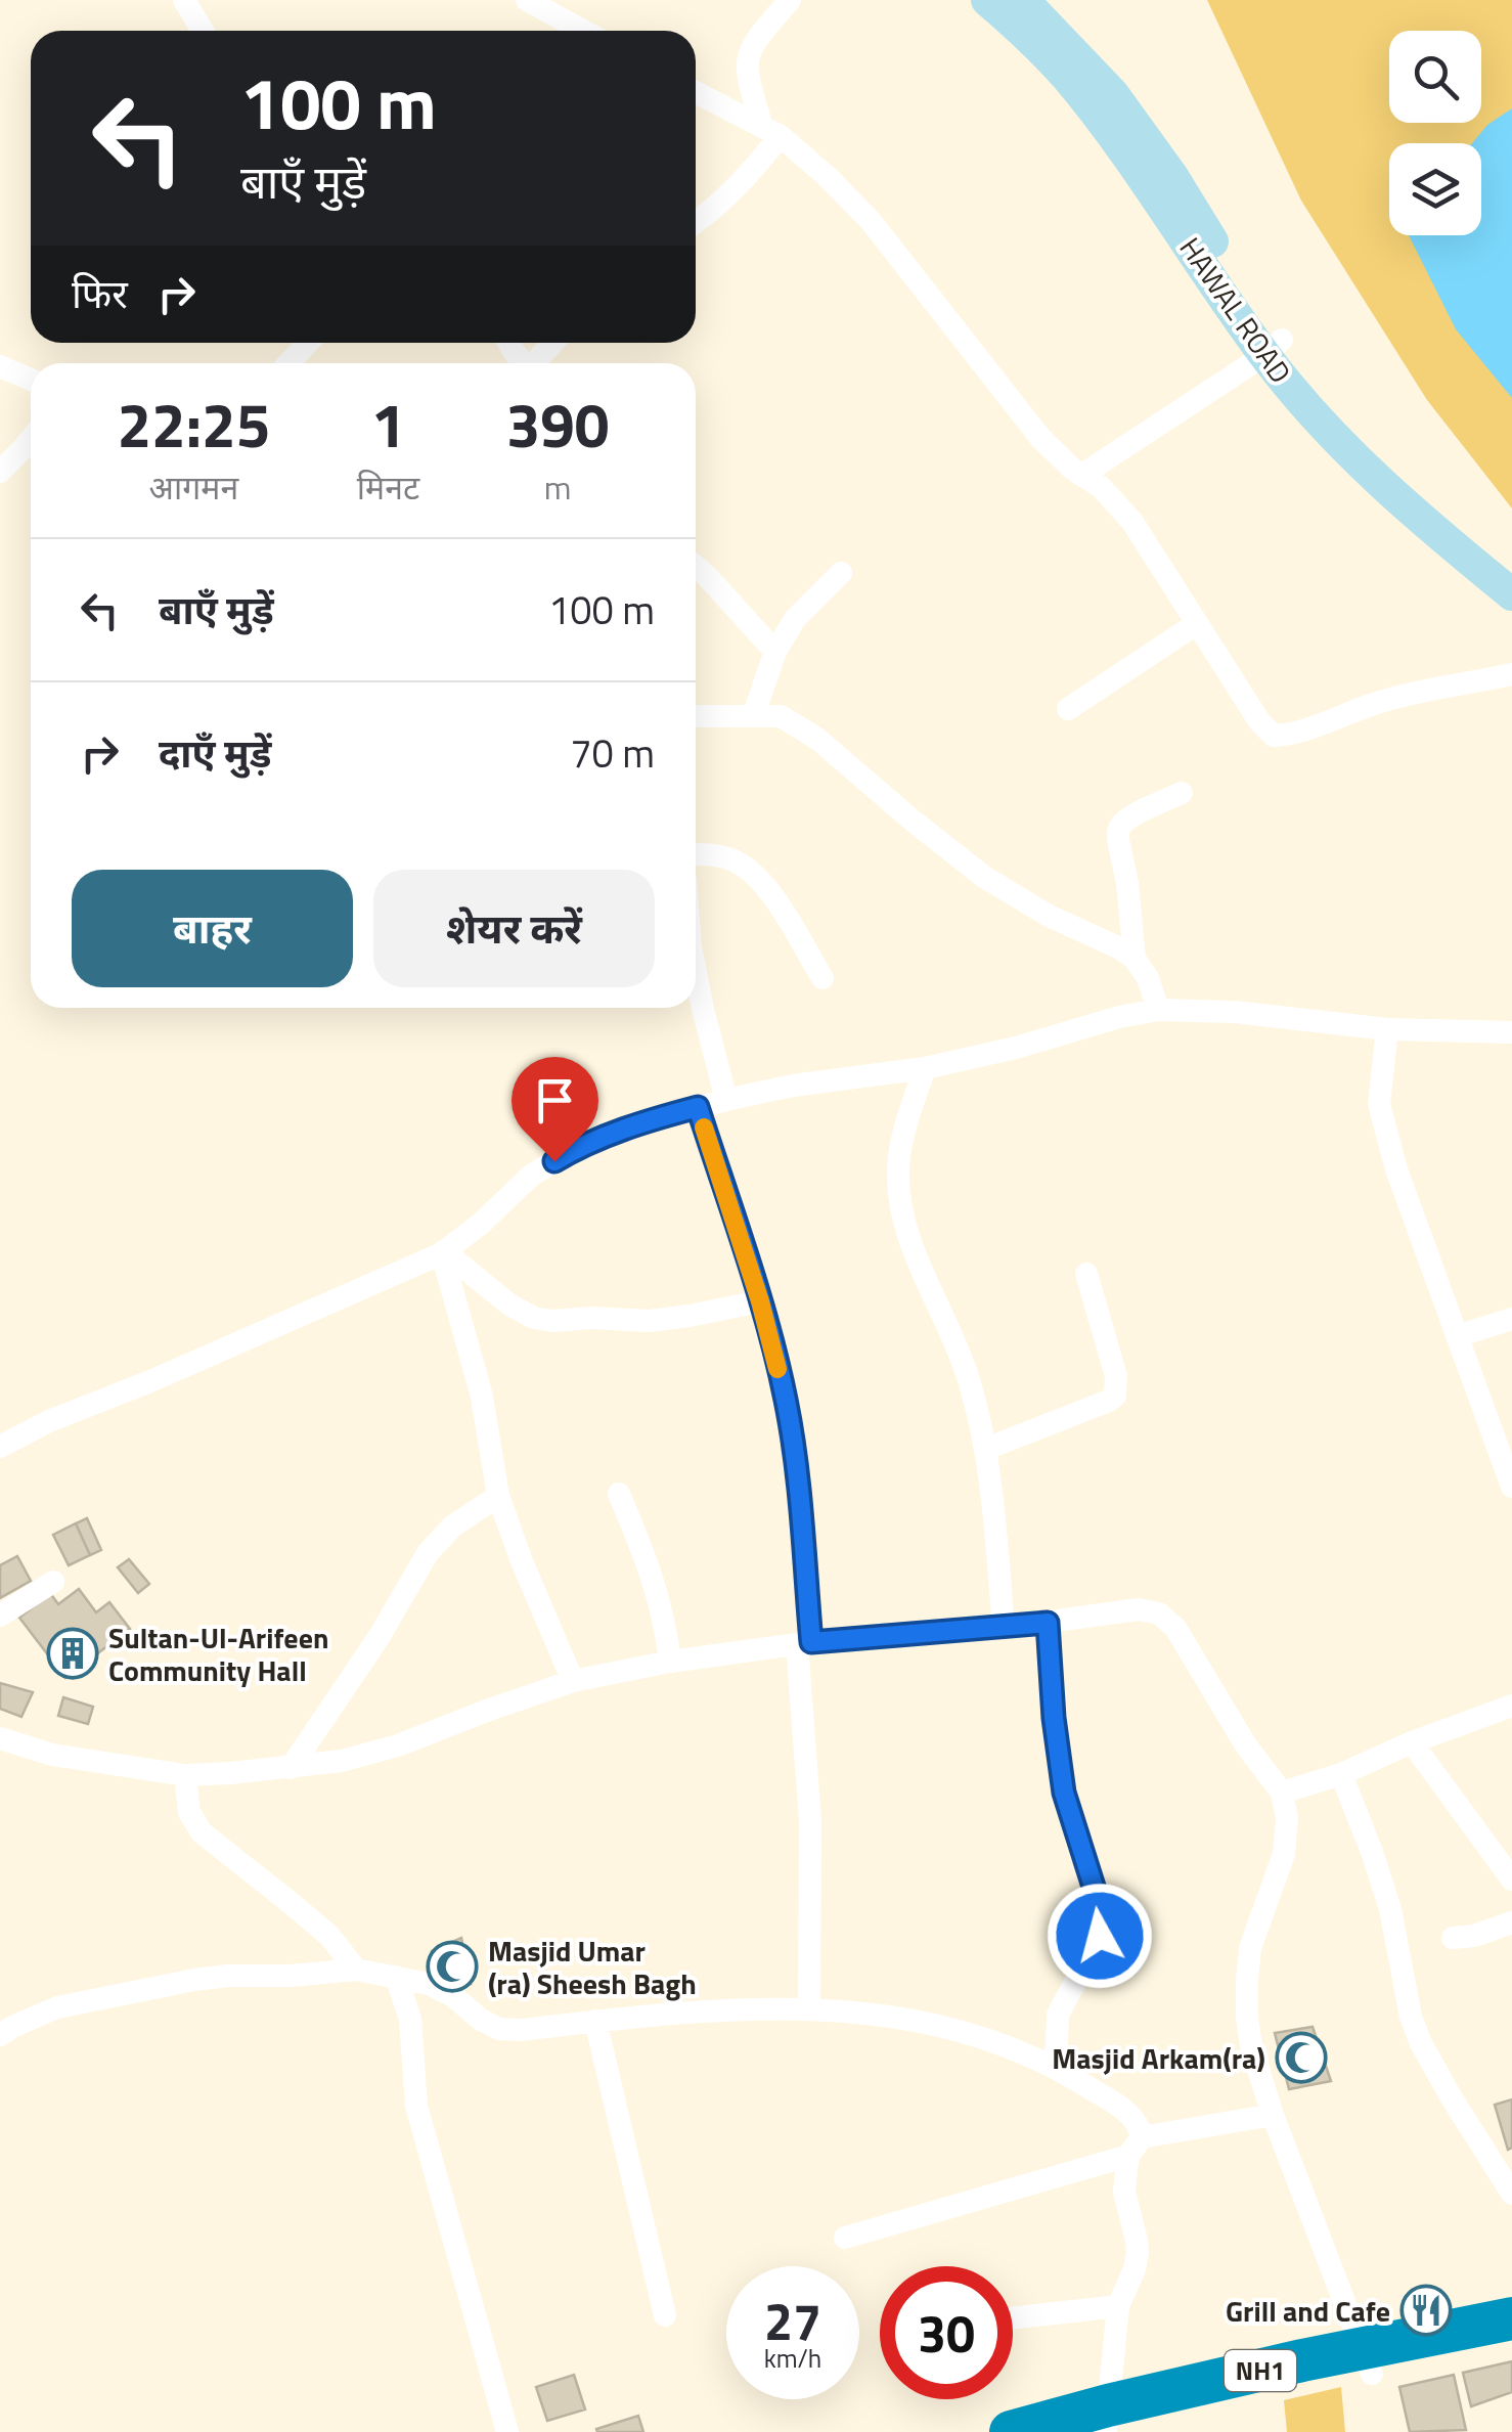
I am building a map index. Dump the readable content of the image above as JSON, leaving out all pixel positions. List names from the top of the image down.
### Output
{
  "streets": {
    "highway": ["NH1"],
    "main road": ["HAWAL ROAD"]
  },
  "places": {
    "building": ["Sultan-Ul-Arifeen Community Hall"],
    "mosque": ["Masjid Umar (ra) Sheesh Bagh", "Masjid Arkam(ra)"],
    "restaurant": ["Grill and Cafe"]
  },
  "page": {
    "turn": ["100 m", "बाएँ मुड़ें"],
    "then": "फिर",
    "eta": [
      "22:25",
      "आगमन",
      "1",
      "मिनट",
      "390",
      "m"
    ],
    "list": [
      {
        "name": "बाएँ मुड़ें",
        "value": "100 m"
      },
      {
        "name": "दाएँ मुड़ें",
        "value": "70 m"
      }
    ],
    "buttons": ["बाहर", "शेयर करें"],
    "speed": "27 km/h",
    "limit": "30"
  }
}
